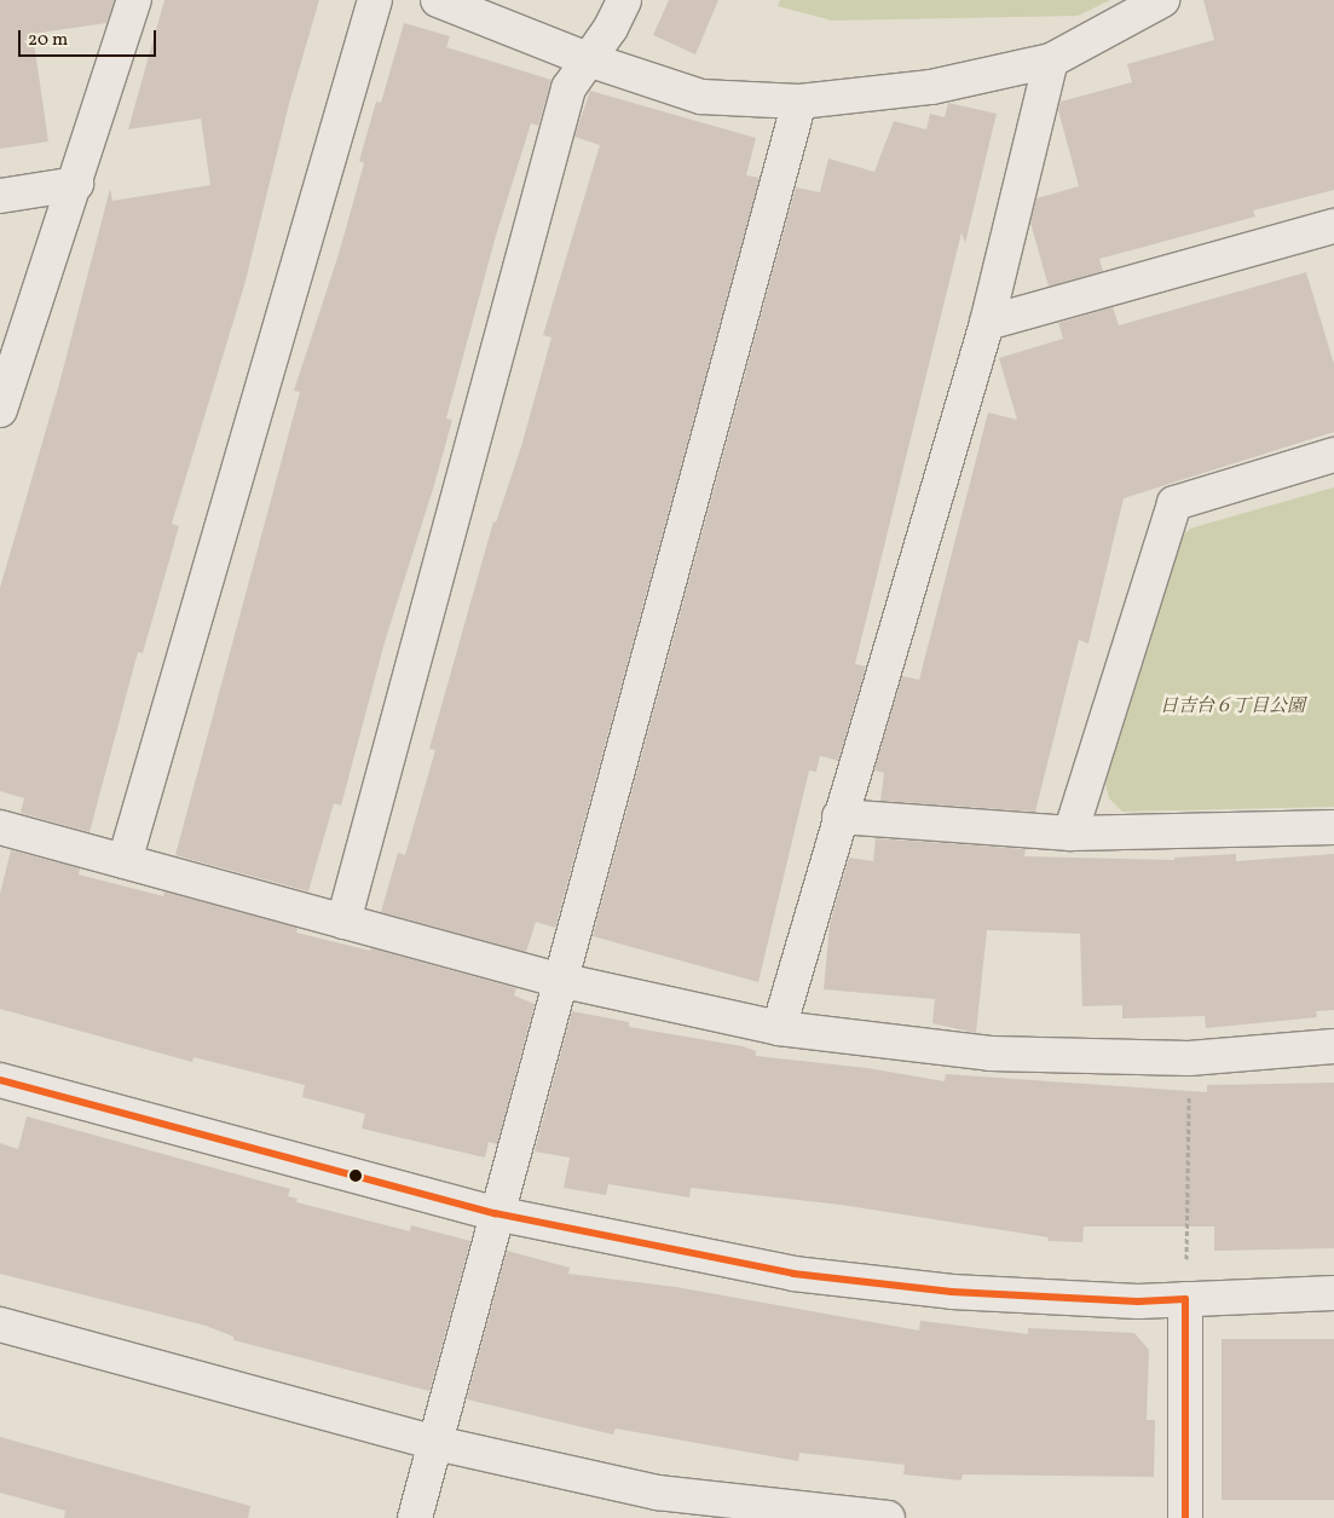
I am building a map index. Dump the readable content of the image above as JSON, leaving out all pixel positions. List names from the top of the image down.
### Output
{
  "parks": ["日吉台６丁目公園"],
  "scale_bar": "20 m"
}
